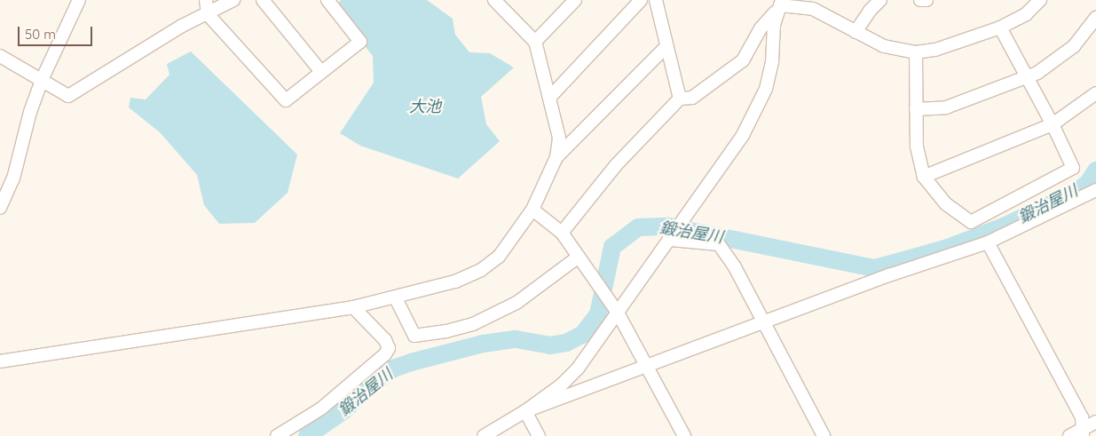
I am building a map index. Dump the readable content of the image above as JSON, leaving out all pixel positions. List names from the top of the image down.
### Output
{
  "water": ["大池", "鍛治屋川"],
  "scale_bar": "50 m"
}
